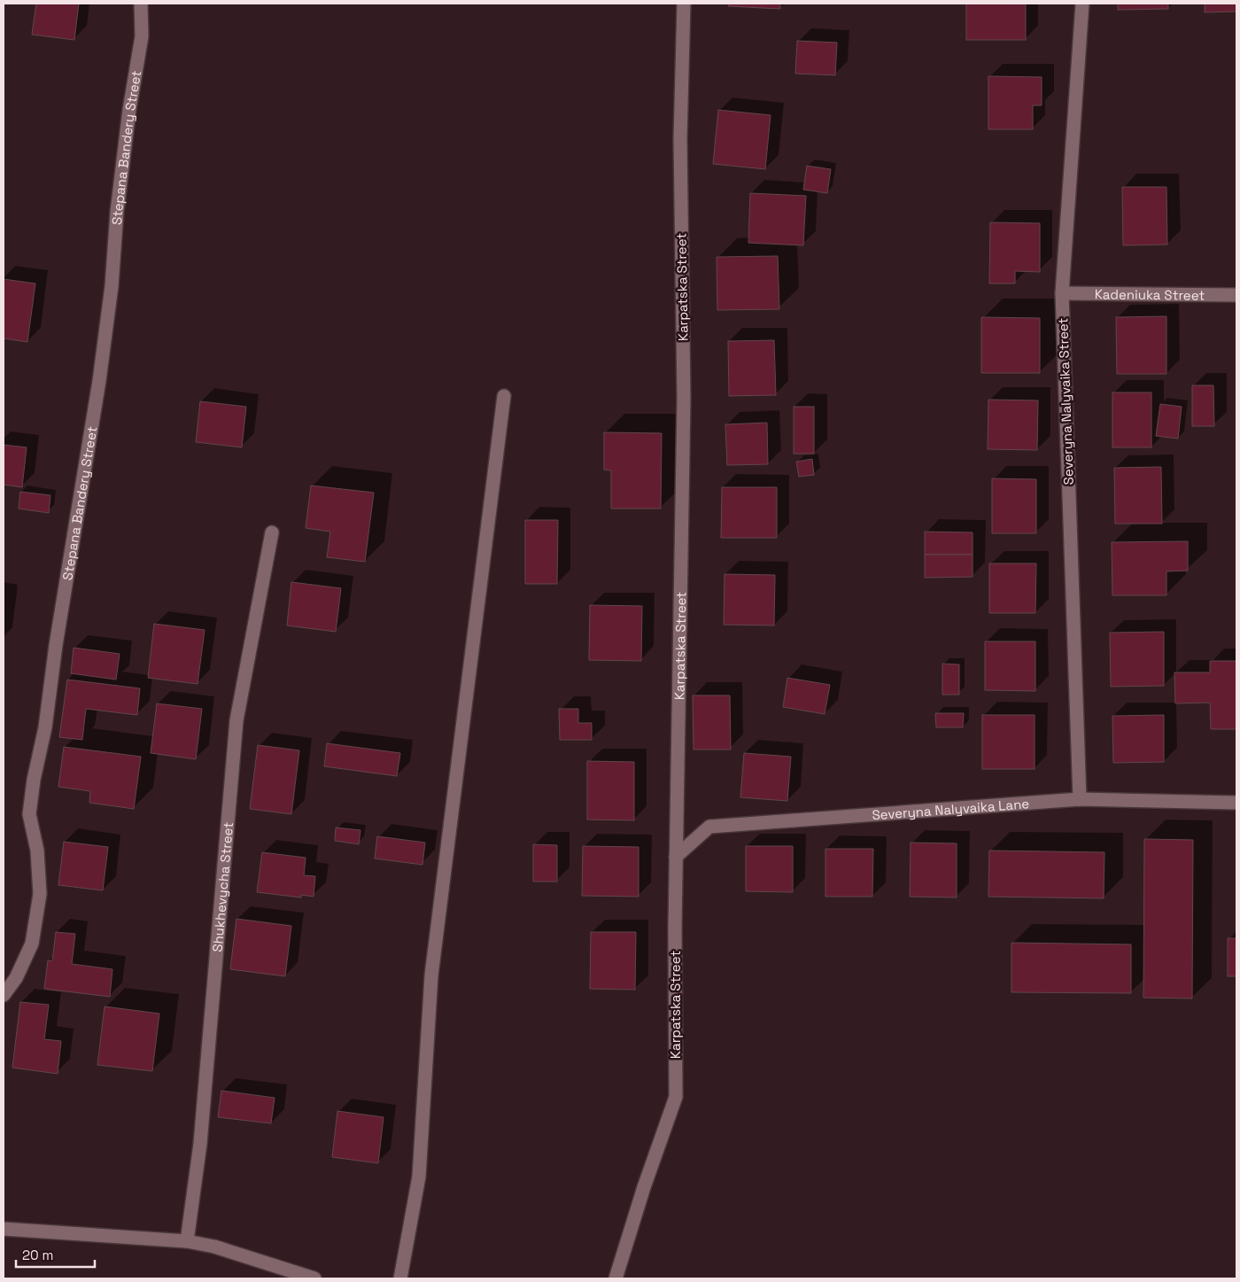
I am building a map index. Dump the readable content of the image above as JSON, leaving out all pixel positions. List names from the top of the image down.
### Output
{
  "streets": {
    "street": [
      "Stepana Bandery Street",
      "Karpatska Street",
      "Kadeniuka Street",
      "Severyna Nalyvaika Street",
      "Severyna Nalyvaika Lane",
      "Shukhevycha Street"
    ]
  },
  "crossings": [
    ["Karpatska Street", "Severyna Nalyvaika Lane"],
    ["Kadeniuka Street", "Severyna Nalyvaika Street"],
    ["Severyna Nalyvaika Street", "Severyna Nalyvaika Lane"]
  ],
  "scale_bar": "20 m"
}
